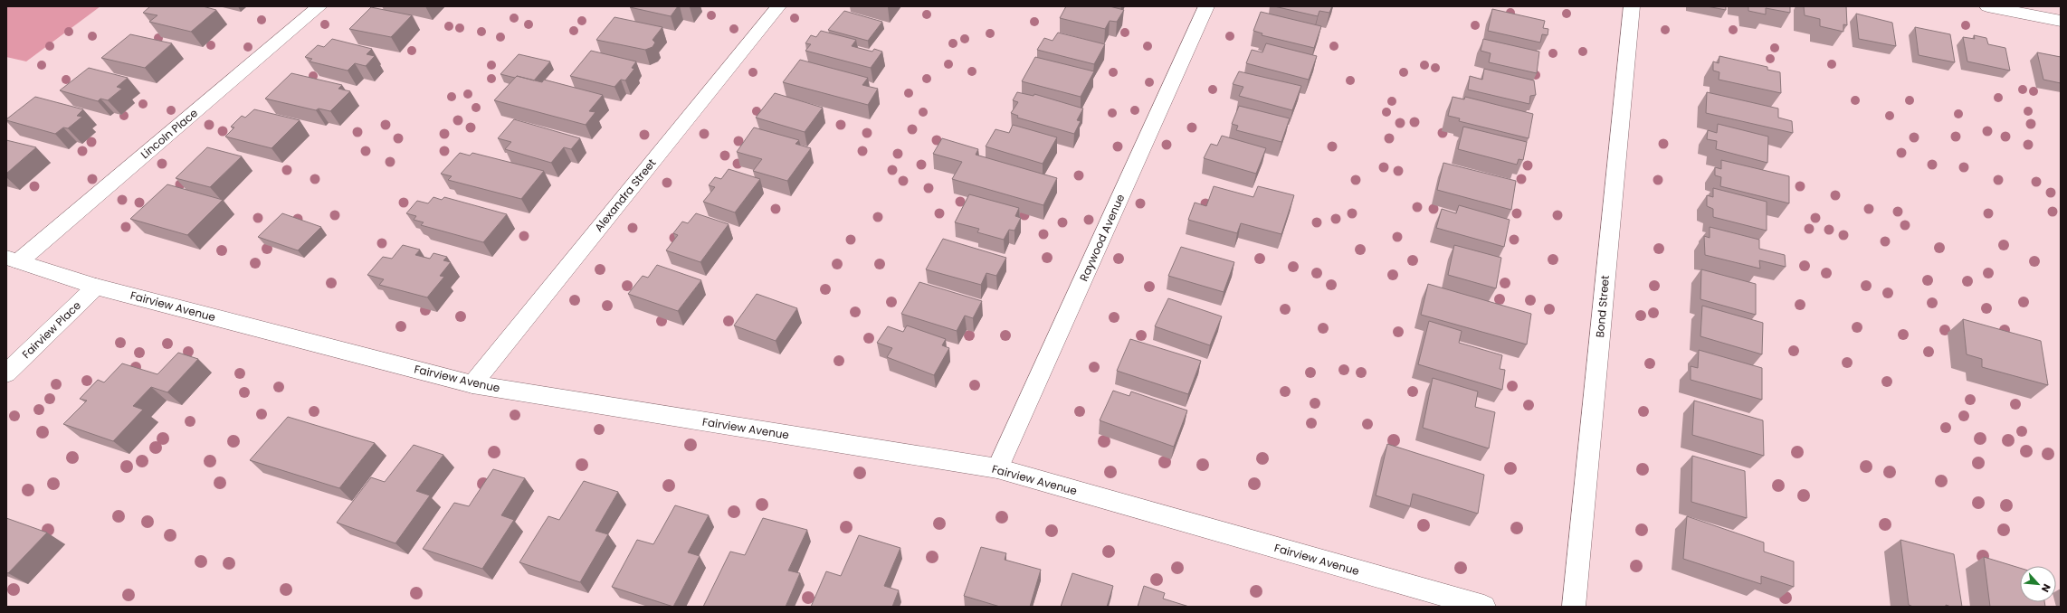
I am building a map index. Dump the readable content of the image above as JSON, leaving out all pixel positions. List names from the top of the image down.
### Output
{
  "streets": {
    "street": [
      "Lincoln Place",
      "Alexandra Street",
      "Raywood Avenue",
      "Fairview Avenue",
      "Bond Street",
      "Fairview Place"
    ]
  },
  "crossings": [
    ["Lincoln Place", "Fairview Avenue"],
    ["Alexandra Street", "Fairview Avenue"],
    ["Raywood Avenue", "Fairview Avenue"],
    ["Fairview Avenue", "Fairview Place"]
  ],
  "north": "bottom right"
}
